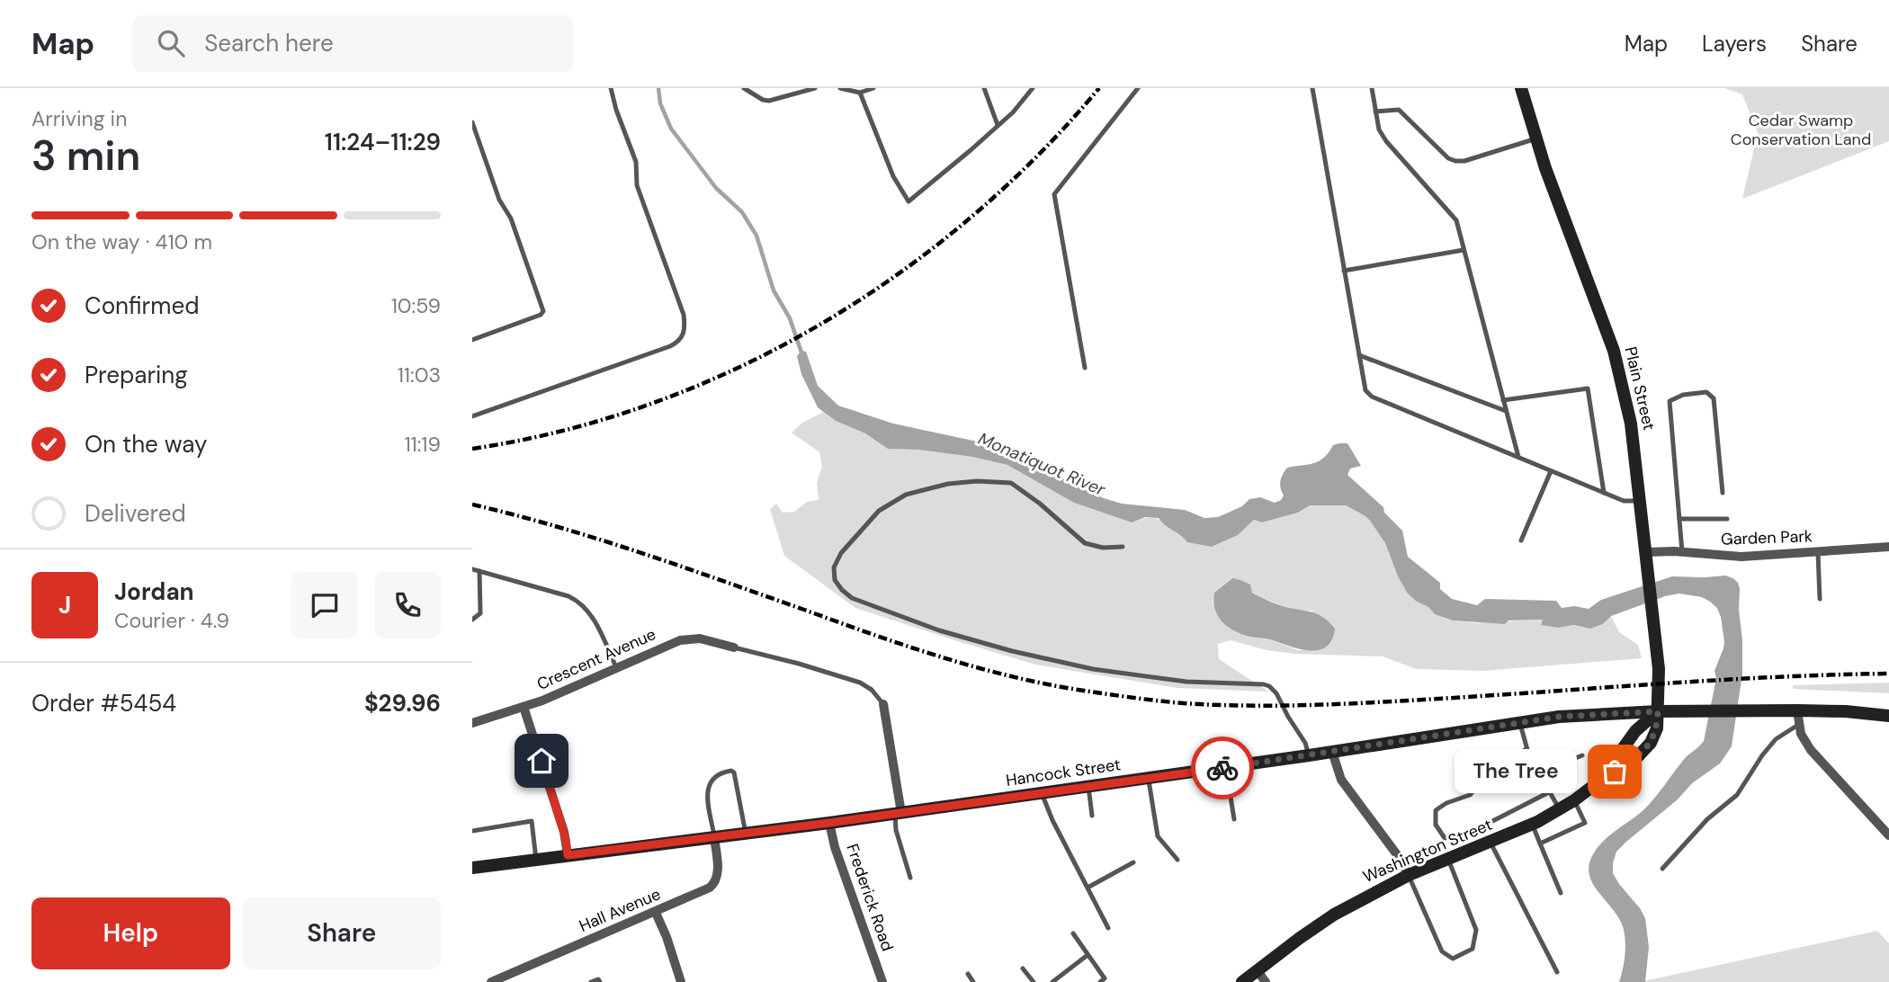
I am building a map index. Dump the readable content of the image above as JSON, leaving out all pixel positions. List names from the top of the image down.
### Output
{
  "streets": {
    "main road": ["Plain Street", "Hancock Street", "Washington Street"],
    "street": [
      "Garden Park",
      "Crescent Avenue",
      "Frederick Road",
      "Hall Avenue"
    ]
  },
  "crossings": [
    ["Plain Street", "Garden Park"],
    ["Plain Street", "Hancock Street"],
    ["Plain Street", "Washington Street"],
    ["Hancock Street", "Washington Street"],
    ["Hancock Street", "Frederick Road"],
    ["Hancock Street", "Hall Avenue"]
  ],
  "water": ["Monatiquot River"],
  "parks": ["Cedar Swamp Conservation Land"],
  "places": ["The Tree"],
  "page": {
    "header": "Map",
    "search": "Search here",
    "nav": ["Map", "Layers", "Share"],
    "heading": ["3 min", "Arriving in", "11:24–11:29"],
    "panel": [
      "Jordan",
      "Courier · 4.9",
      "Order #5454",
      "$29.96"
    ],
    "bar": "On the way · 410 m",
    "list": [
      ["Confirmed", "10:59"],
      ["Preparing", "11:03"],
      ["On the way", "11:19"],
      "Delivered"
    ],
    "round": "J",
    "bubble": "The Tree",
    "buttons": ["Help", "Share"]
  }
}
